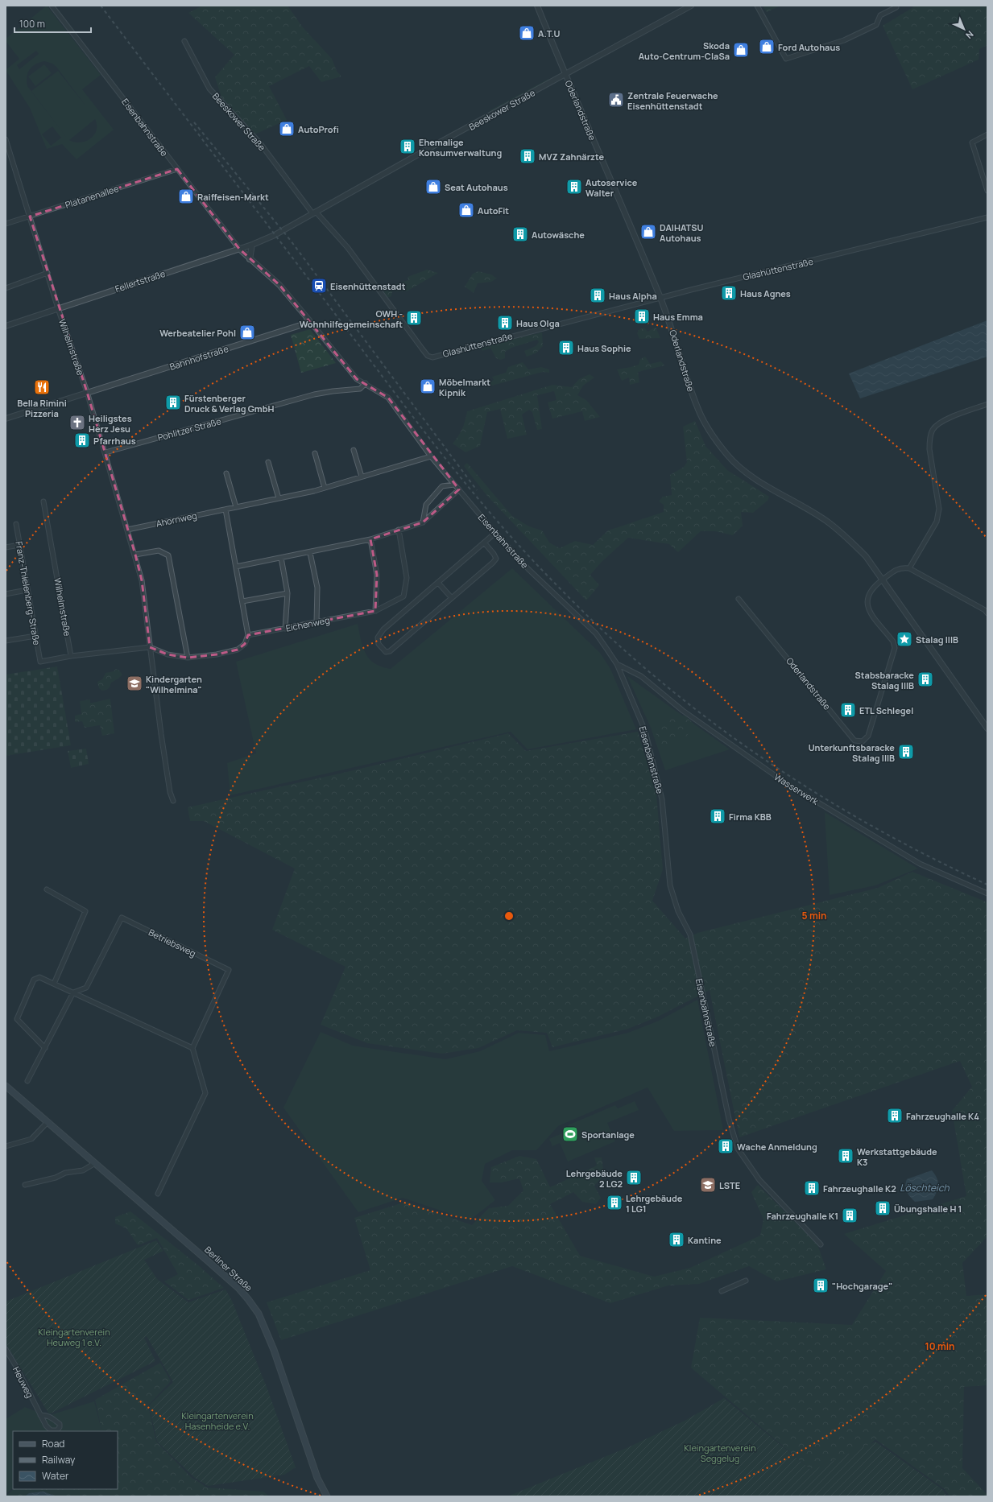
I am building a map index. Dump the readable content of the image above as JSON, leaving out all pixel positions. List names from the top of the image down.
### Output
{
  "streets": {
    "main road": ["Berliner Straße"],
    "street": [
      "Beeskower Straße",
      "Oderlandstraße",
      "Eisenbahnstraße",
      "Platanenallee",
      "Glashüttenstraße",
      "Fellertstraße",
      "Wilhelmstraße",
      "Bahnhofstraße",
      "Pohlitzer Straße",
      "Ahornweg",
      "Franz-Thielenberg-Straße",
      "Eichenweg",
      "Wasserwerk",
      "Betriebsweg",
      "Heuweg"
    ]
  },
  "crossings": [
    ["Beeskower Straße", "Oderlandstraße"],
    ["Beeskower Straße", "Glashüttenstraße"],
    ["Beeskower Straße", "Fellertstraße"],
    ["Oderlandstraße", "Glashüttenstraße"],
    ["Eisenbahnstraße", "Platanenallee"],
    ["Eisenbahnstraße", "Fellertstraße"],
    ["Eisenbahnstraße", "Bahnhofstraße"],
    ["Eisenbahnstraße", "Pohlitzer Straße"],
    ["Eisenbahnstraße", "Ahornweg"],
    ["Eisenbahnstraße", "Wasserwerk"],
    ["Platanenallee", "Wilhelmstraße"],
    ["Fellertstraße", "Wilhelmstraße"],
    ["Wilhelmstraße", "Bahnhofstraße"],
    ["Wilhelmstraße", "Pohlitzer Straße"],
    ["Wilhelmstraße", "Ahornweg"],
    ["Wilhelmstraße", "Franz-Thielenberg-Straße"]
  ],
  "water": ["Löschteich"],
  "parks": ["Kleingartenverein Heuweg 1 e.V.", "Kleingartenverein Hasenheide e.V.", "Kleingartenverein Seggelug"],
  "places": {
    "shop": [
      "A.T.U",
      "Ford Autohaus",
      "Skoda Auto-Centrum-ClaSa",
      "AutoProfi",
      "Seat Autohaus",
      "Raiffeisen-Markt",
      "AutoFit",
      "DAIHATSU Autohaus",
      "Werbeatelier Pohl",
      "Möbelmarkt Kipnik"
    ],
    "public building": ["Zentrale Feuerwache Eisenhüttenstadt"],
    "building": [
      "Ehemalige Konsumverwaltung",
      "MVZ Zahnärzte",
      "Autoservice Walter",
      "Autowäsche",
      "Haus Agnes",
      "Haus Alpha",
      "Haus Emma",
      "OWH - Wohnhilfegemeinschaft",
      "Haus Olga",
      "Haus Sophie",
      "Fürstenberger Druck & Verlag GmbH",
      "Pfarrhaus",
      "Stabsbaracke Stalag IIIB",
      "ETL Schlegel",
      "Unterkunftsbaracke Stalag IIIB",
      "Firma KBB",
      "Fahrzeughalle K4",
      "Wache Anmeldung",
      "Werkstattgebäude K3",
      "Lehrgebäude 2 LG2",
      "Fahrzeughalle K2",
      "Lehrgebäude 1 LG1",
      "Übungshalle H 1",
      "Fahrzeughalle K1",
      "Kantine",
      "\"Hochgarage\""
    ],
    "station": ["Eisenhüttenstadt"],
    "restaurant": ["Bella Rimini Pizzeria"],
    "church": ["Heiligstes Herz Jesu"],
    "place": ["Stalag IIIB"],
    "school or university": ["Kindergarten \"Wilhelmina\"", "LSTE"],
    "sports": ["Sportanlage"]
  },
  "legend": ["Road", "Railway", "Water"],
  "scale_bar": "100 m",
  "north": "bottom right",
  "rings": ["5 min", "10 min"]
}
